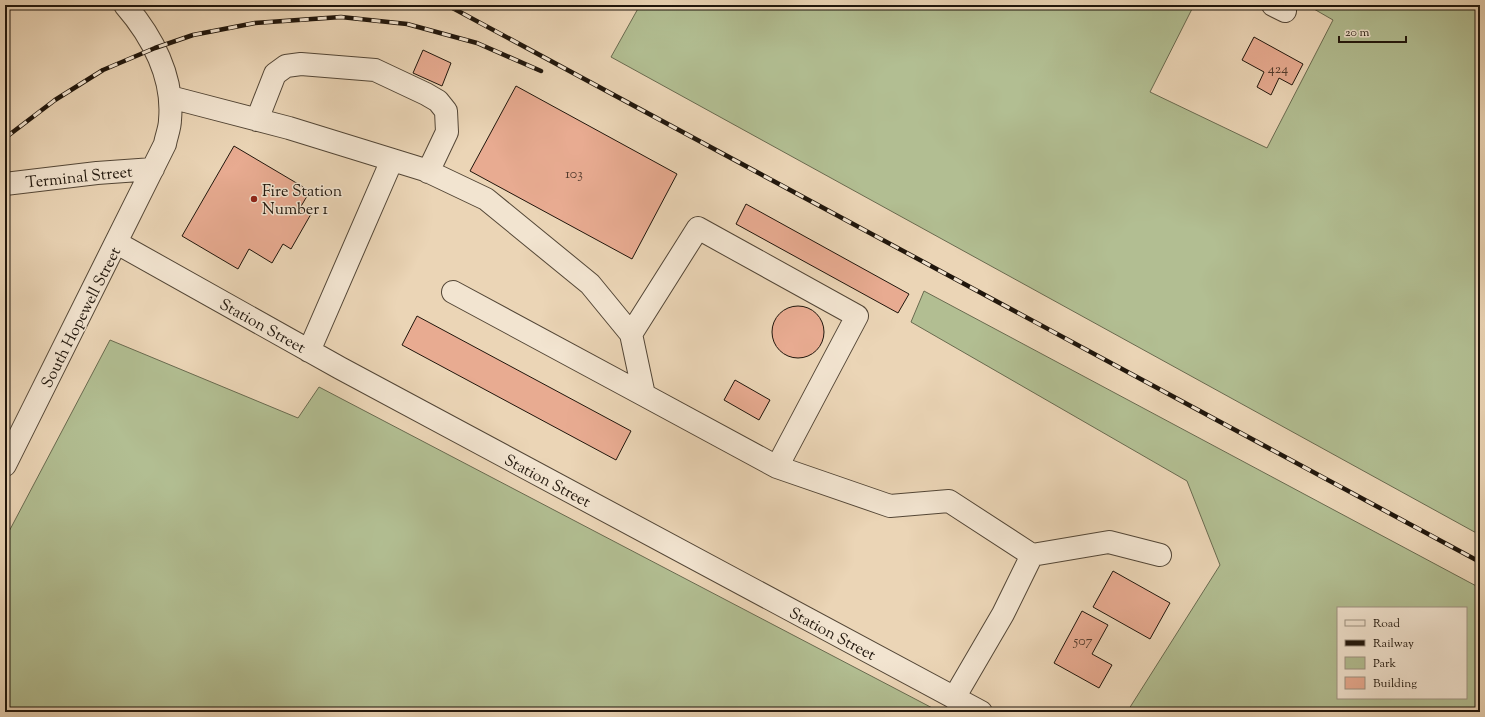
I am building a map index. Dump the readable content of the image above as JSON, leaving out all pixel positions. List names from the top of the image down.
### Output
{
  "streets": {
    "street": ["Terminal Street", "South Hopewell Street", "Station Street"]
  },
  "crossings": [
    ["Terminal Street", "South Hopewell Street"],
    ["South Hopewell Street", "Station Street"]
  ],
  "places": ["Fire Station Number 1"],
  "house_numbers": ["424", "103", "507"],
  "legend": [
    "Road",
    "Railway",
    "Park",
    "Building"
  ],
  "scale_bar": "20 m"
}
